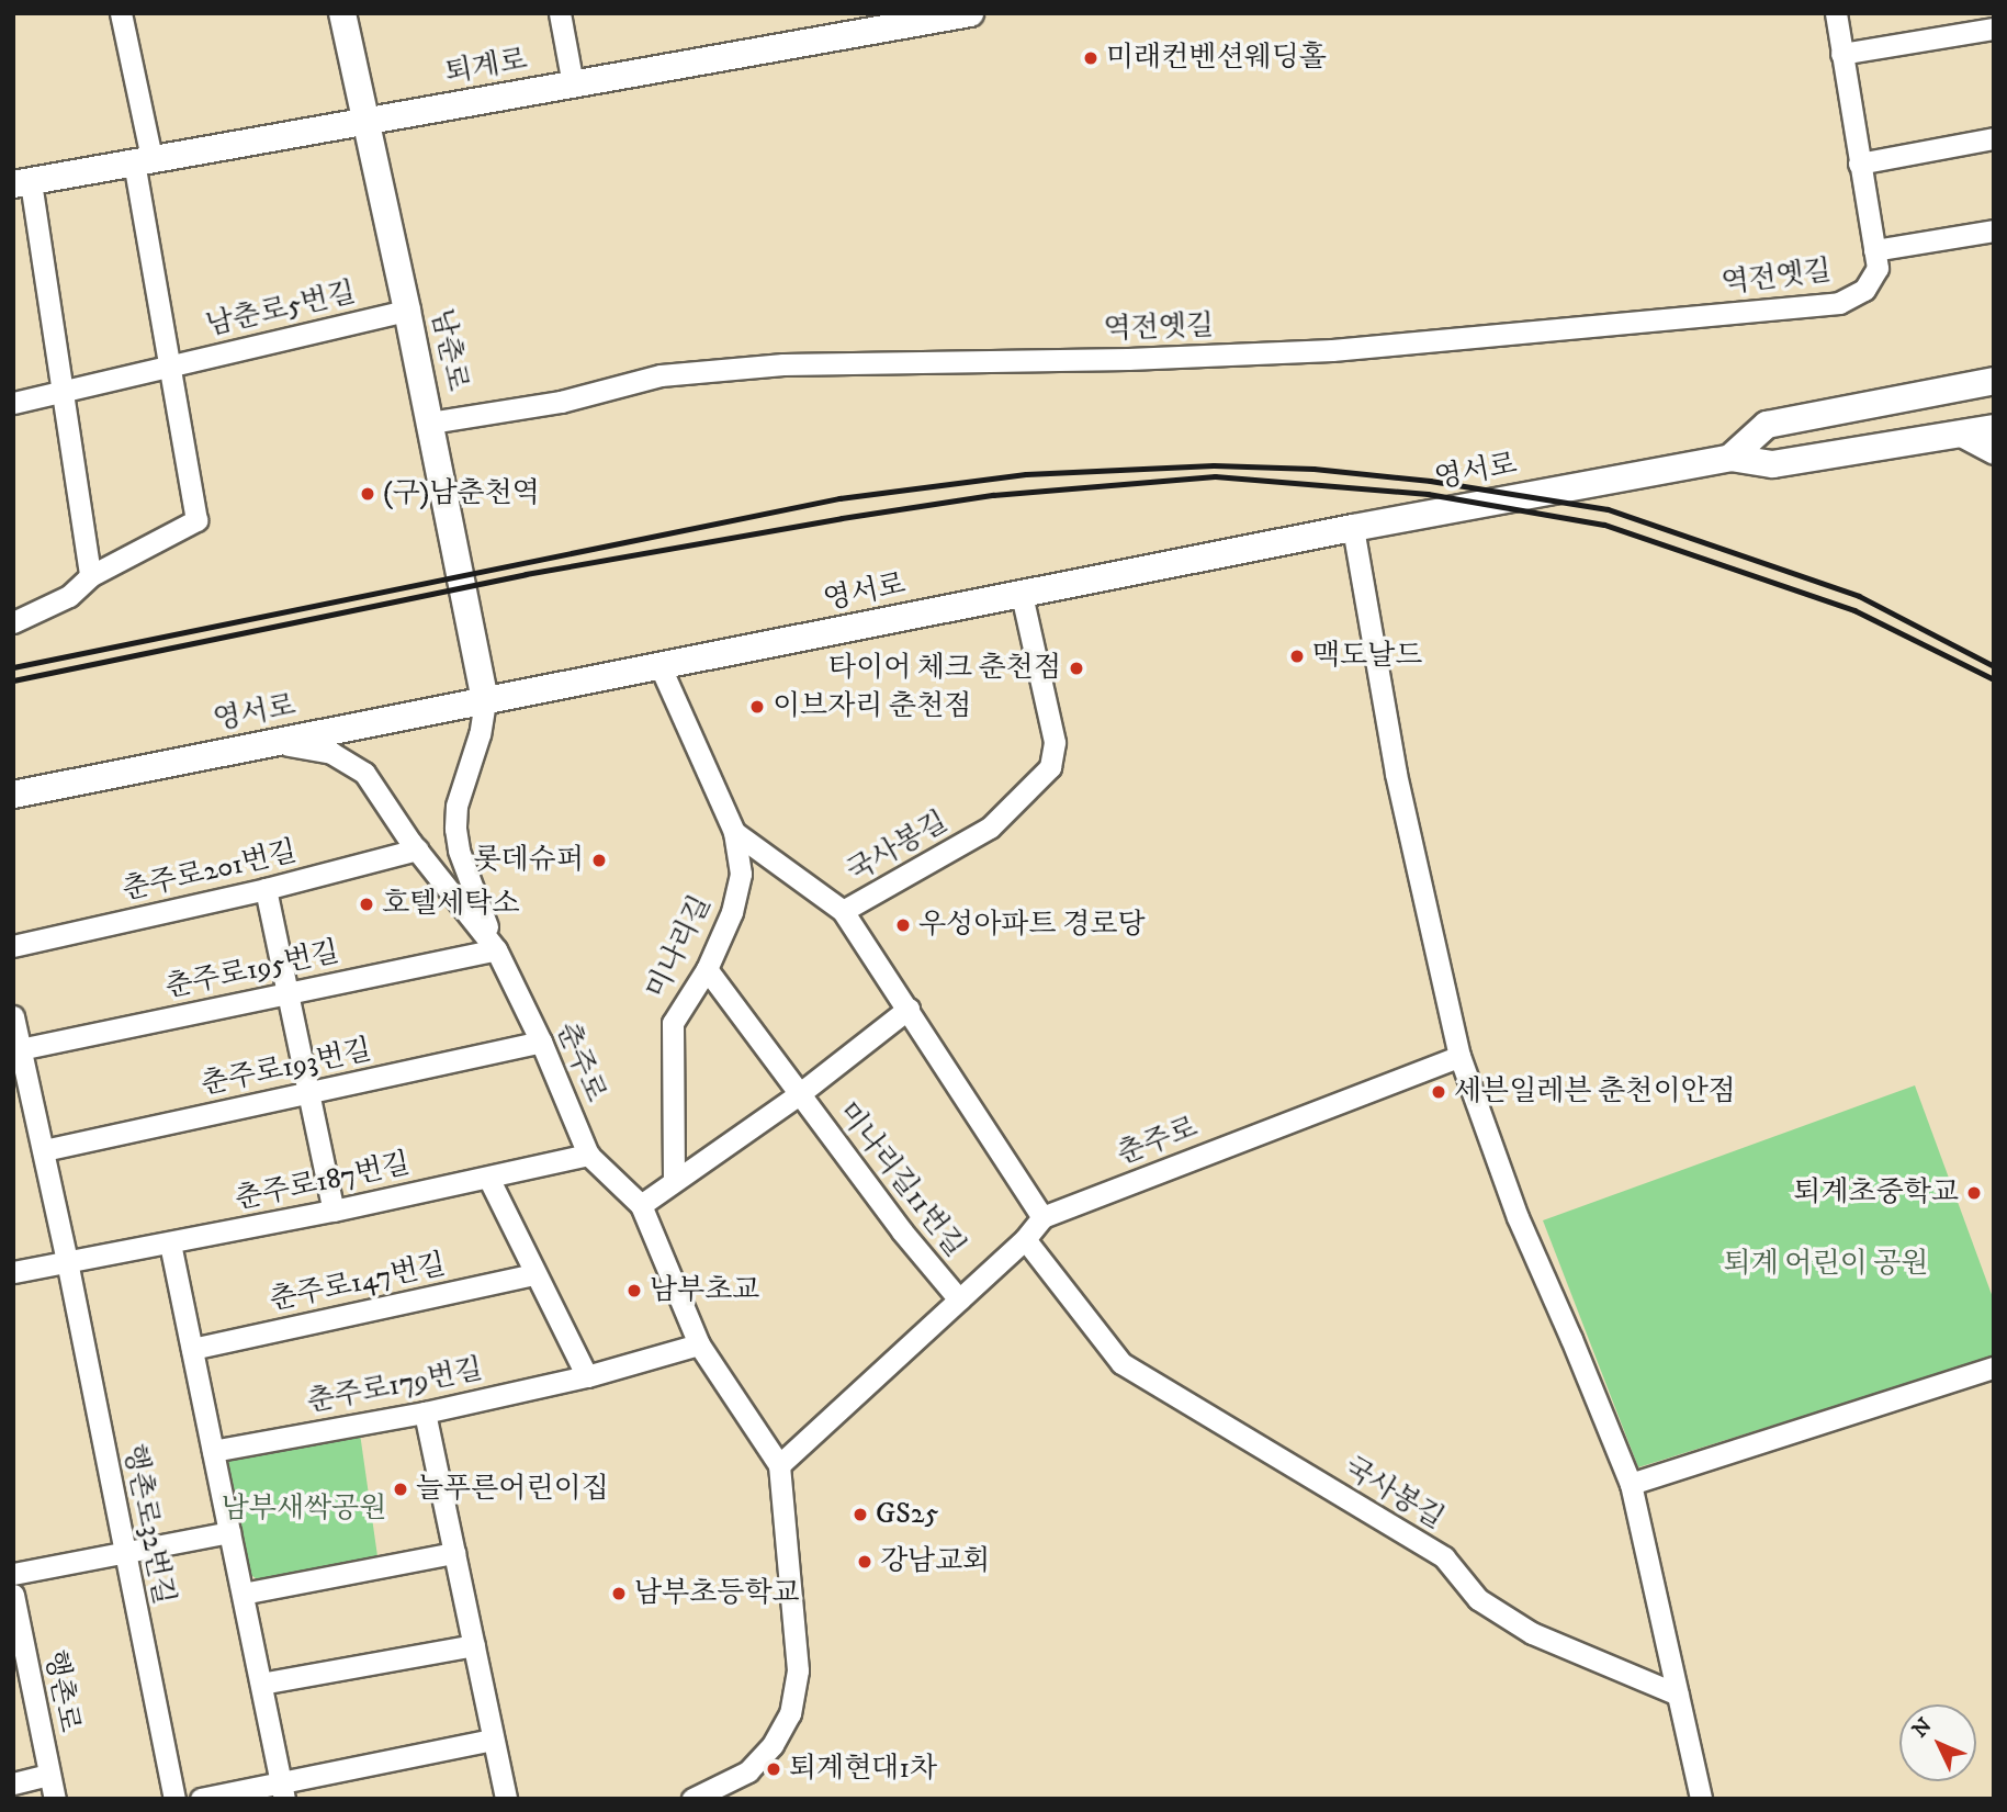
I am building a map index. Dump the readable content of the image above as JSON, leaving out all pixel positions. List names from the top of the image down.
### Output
{
  "streets": {
    "street": [
      "퇴계로",
      "역전옛길",
      "남춘로5번길",
      "남춘로",
      "영서로",
      "국사봉길",
      "춘주로201번길",
      "미나리길",
      "춘주로195번길",
      "춘주로",
      "춘주로193번길",
      "미나리길11번길",
      "춘주로187번길",
      "춘주로147번길",
      "춘주로179번길",
      "행촌로32번길",
      "행촌로"
    ]
  },
  "crossings": [
    ["퇴계로", "남춘로"],
    ["역전옛길", "남춘로"],
    ["남춘로5번길", "남춘로"],
    ["남춘로", "영서로"],
    ["영서로", "국사봉길"],
    ["영서로", "미나리길"],
    ["영서로", "춘주로"],
    ["국사봉길", "미나리길"],
    ["국사봉길", "춘주로"],
    ["국사봉길", "미나리길11번길"],
    ["춘주로201번길", "춘주로"],
    ["미나리길", "미나리길11번길"],
    ["춘주로195번길", "춘주로"],
    ["춘주로", "춘주로193번길"],
    ["춘주로", "미나리길11번길"],
    ["춘주로", "춘주로187번길"],
    ["춘주로", "춘주로179번길"],
    ["춘주로187번길", "행촌로32번길"]
  ],
  "parks": ["퇴계 어린이 공원", "남부새싹공원"],
  "places": [
    "미래컨벤션웨딩홀",
    "(구)남춘천역",
    "맥도날드",
    "타이어 체크 춘천점",
    "이브자리 춘천점",
    "롯데슈퍼",
    "호텔세탁소",
    "우성아파트 경로당",
    "세븐일레븐 춘천이안점",
    "퇴계초중학교",
    "남부초교",
    "늘푸른어린이집",
    "GS25",
    "강남교회",
    "남부초등학교",
    "퇴계현대1차"
  ],
  "north": "top left"
}
